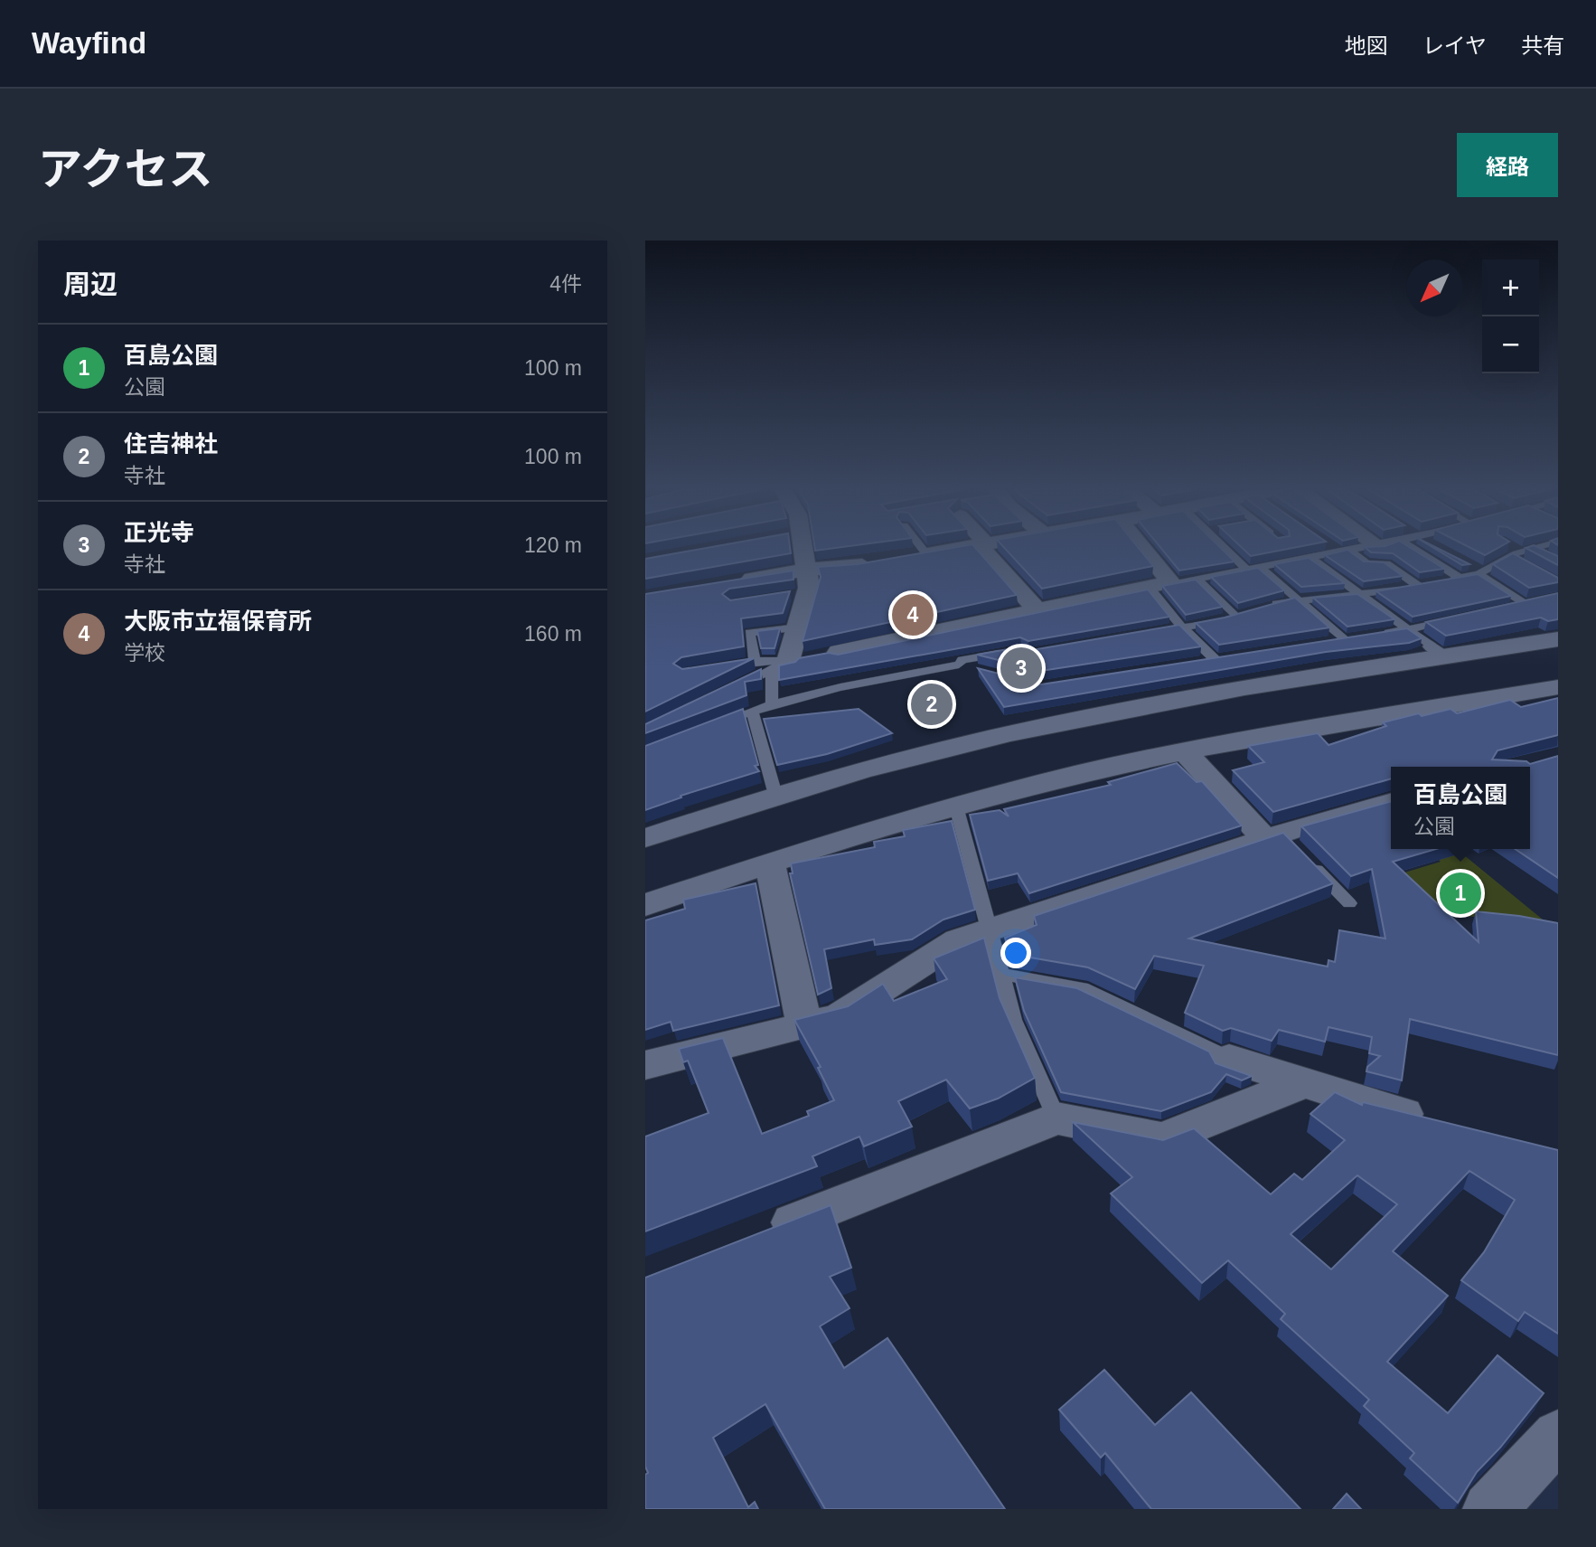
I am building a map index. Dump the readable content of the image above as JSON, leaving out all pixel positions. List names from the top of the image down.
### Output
{
  "north": "bottom left",
  "page": {
    "header": "Wayfind",
    "nav": ["地図", "レイヤ", "共有"],
    "title": "アクセス",
    "buttons": "経路",
    "heading": ["周辺", "4件"],
    "map_buttons": ["+", "−"],
    "list": [
      {
        "mark": "1",
        "name": "百島公園",
        "note": "公園",
        "value": "100 m"
      },
      {
        "mark": "2",
        "name": "住吉神社",
        "note": "寺社",
        "value": "100 m"
      },
      {
        "mark": "3",
        "name": "正光寺",
        "note": "寺社",
        "value": "120 m"
      },
      {
        "mark": "4",
        "name": "大阪市立福保育所",
        "note": "学校",
        "value": "160 m"
      }
    ],
    "pins": [
      "4",
      "3",
      "2",
      "1"
    ],
    "popup": ["百島公園", "公園"]
  }
}
